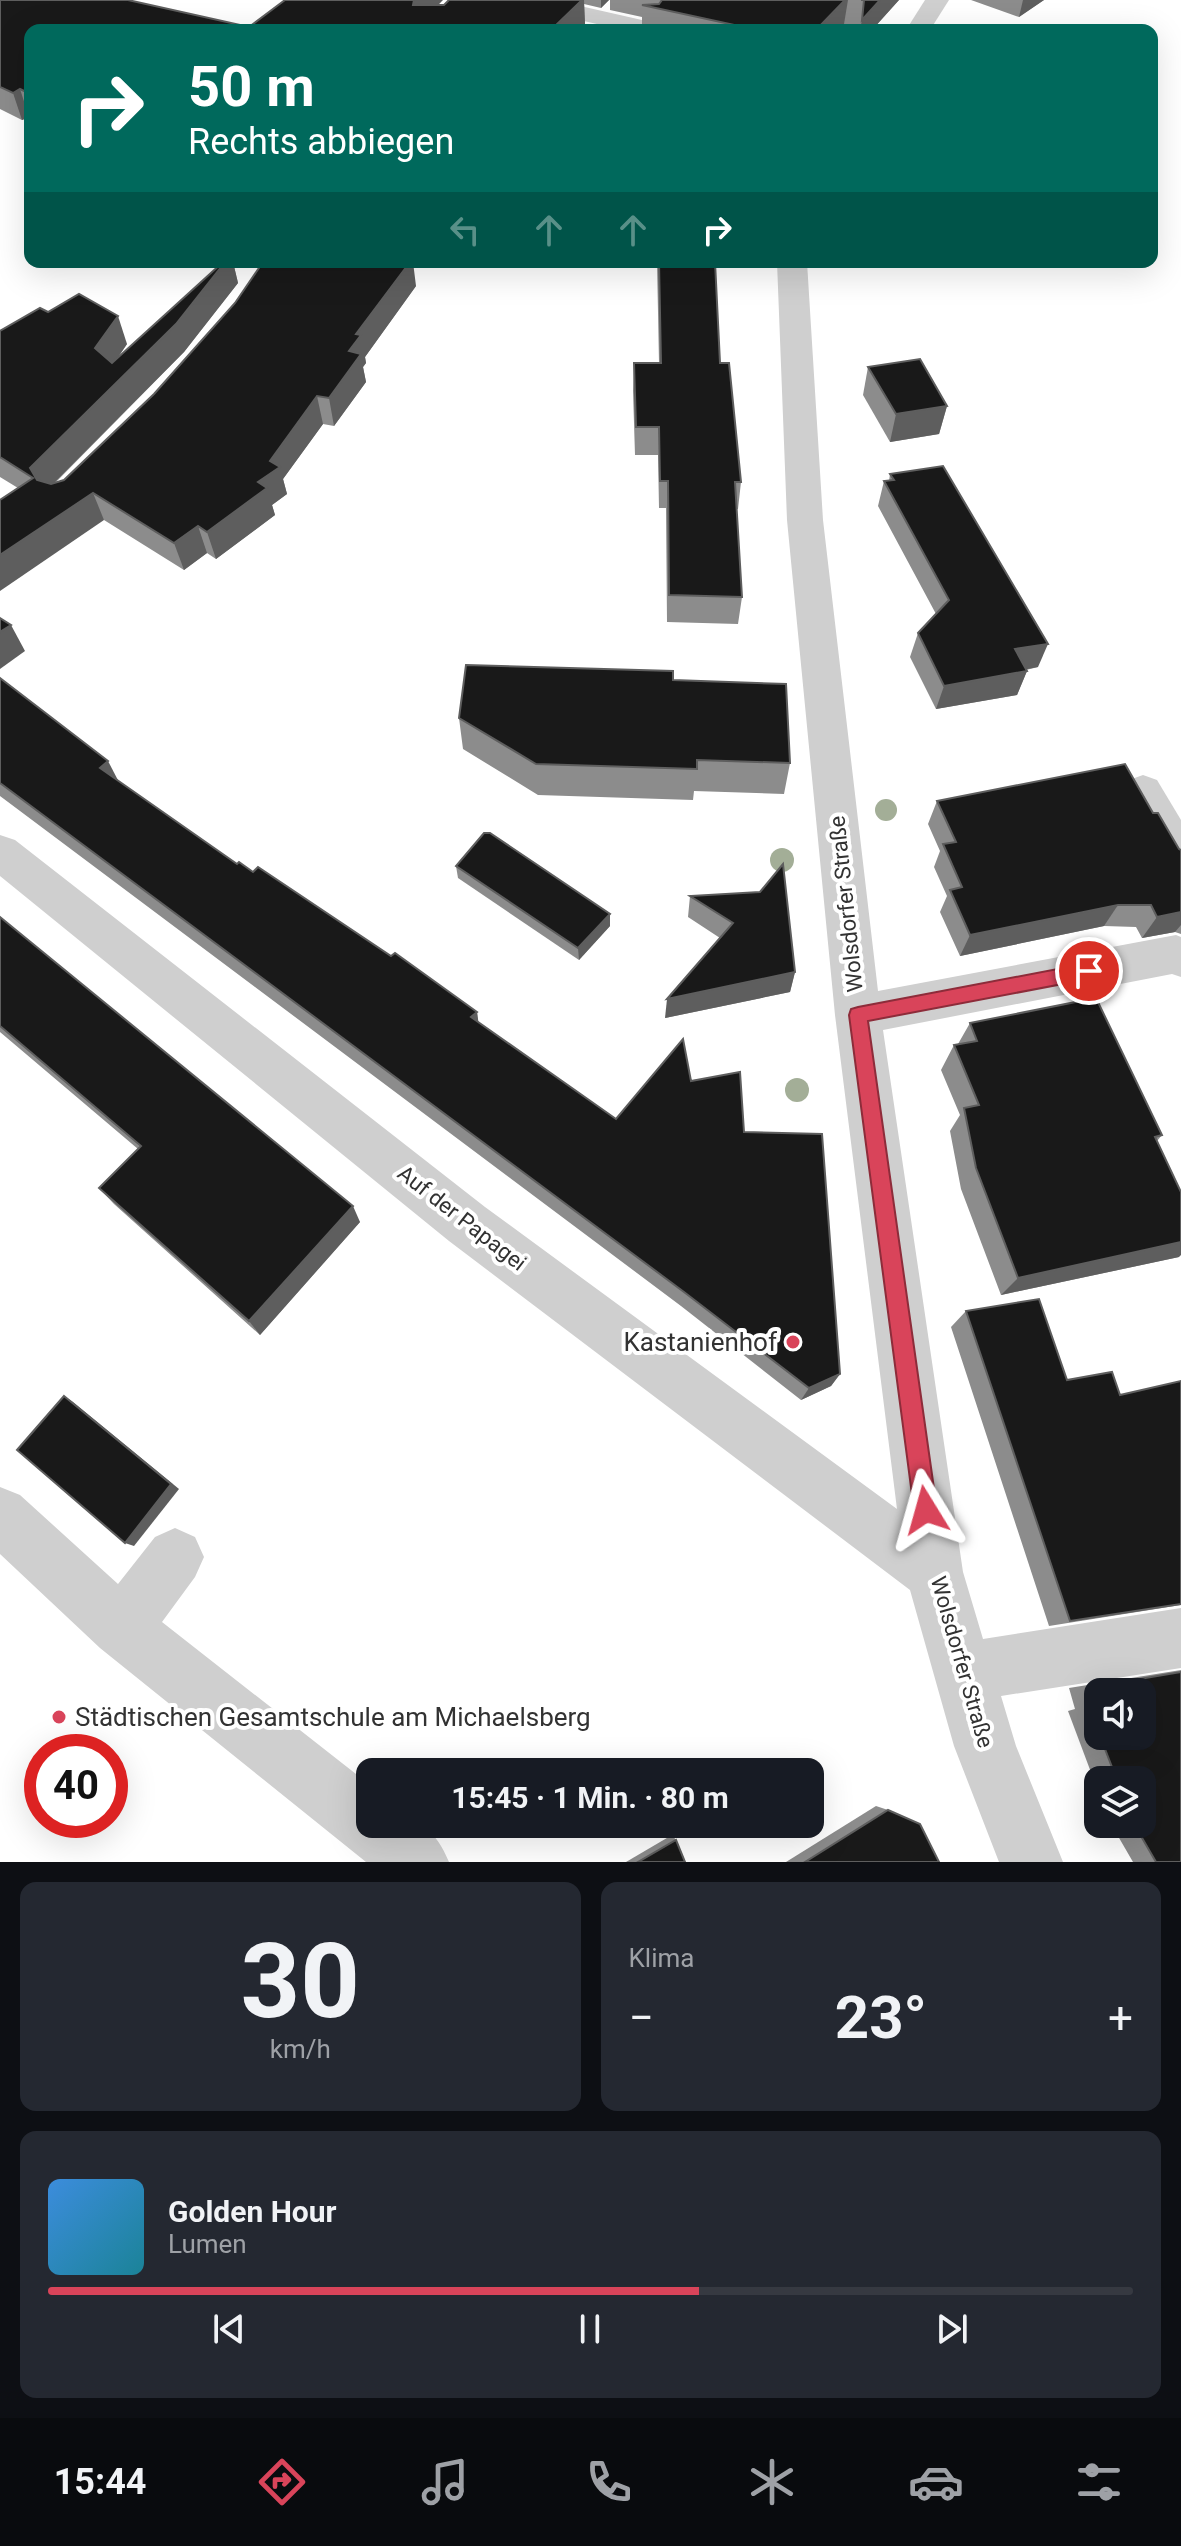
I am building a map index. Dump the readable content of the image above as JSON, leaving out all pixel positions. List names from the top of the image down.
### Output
{
  "streets": {
    "street": ["Wolsdorfer Straße", "Auf der Papagei"]
  },
  "crossings": [
    ["Wolsdorfer Straße", "Auf der Papagei"]
  ],
  "places": ["Kastanienhof", "Städtischen Gesamtschule am Michaelsberg"],
  "page": {
    "turn": ["50 m", "Rechts abbiegen"],
    "limit": "40",
    "trip": "15:45 · 1 Min. · 80 m",
    "tile": [
      ["30", "km/h"],
      "Klima"
    ],
    "heat": ["−", "23°", "+"],
    "song": ["Golden Hour", "Lumen"],
    "tabs": "15:44"
  }
}
